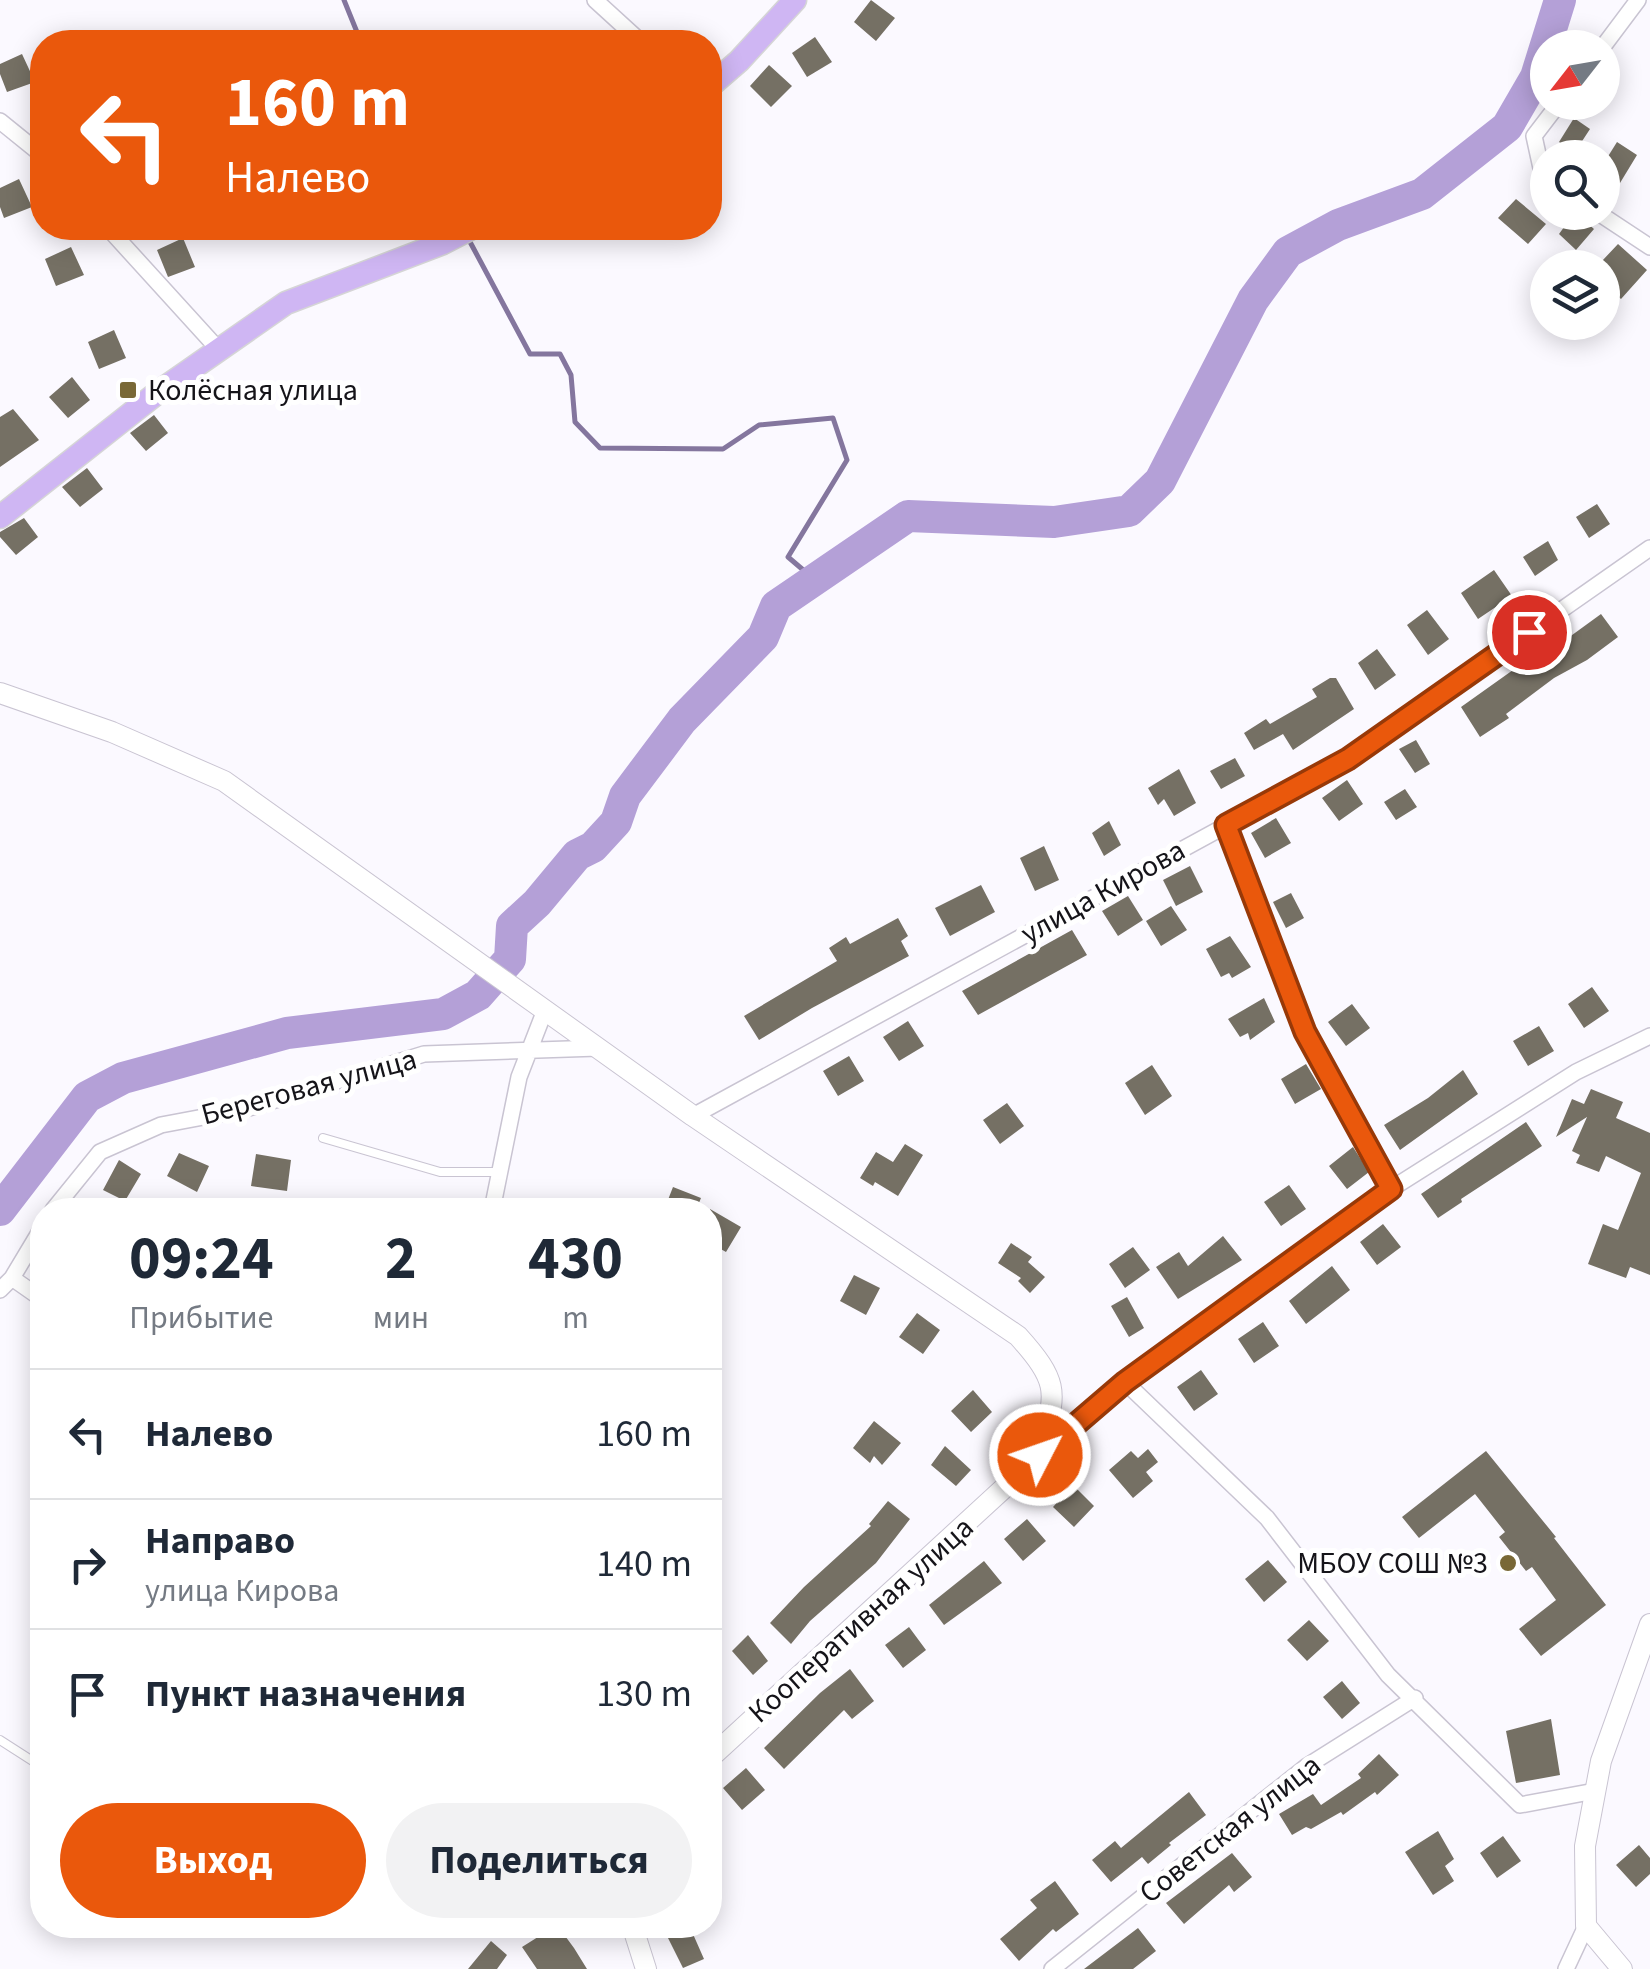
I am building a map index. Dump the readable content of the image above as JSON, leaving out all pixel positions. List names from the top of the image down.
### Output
{
  "streets": {
    "street": [
      "улица Кирова",
      "Береговая улица",
      "Кооперативная улица",
      "Советская улица"
    ]
  },
  "places": {
    "transit": ["Колёсная улица"],
    "other": ["МБОУ СОШ №3"]
  },
  "north": "bottom left",
  "page": {
    "turn": ["160 m", "Налево"],
    "eta": [
      "09:24",
      "Прибытие",
      "2",
      "мин",
      "430",
      "m"
    ],
    "list": [
      {
        "name": "Налево",
        "value": "160 m"
      },
      {
        "name": "Направо",
        "note": "улица Кирова",
        "value": "140 m"
      },
      {
        "name": "Пункт назначения",
        "value": "130 m"
      }
    ],
    "buttons": ["Выход", "Поделиться"]
  }
}
